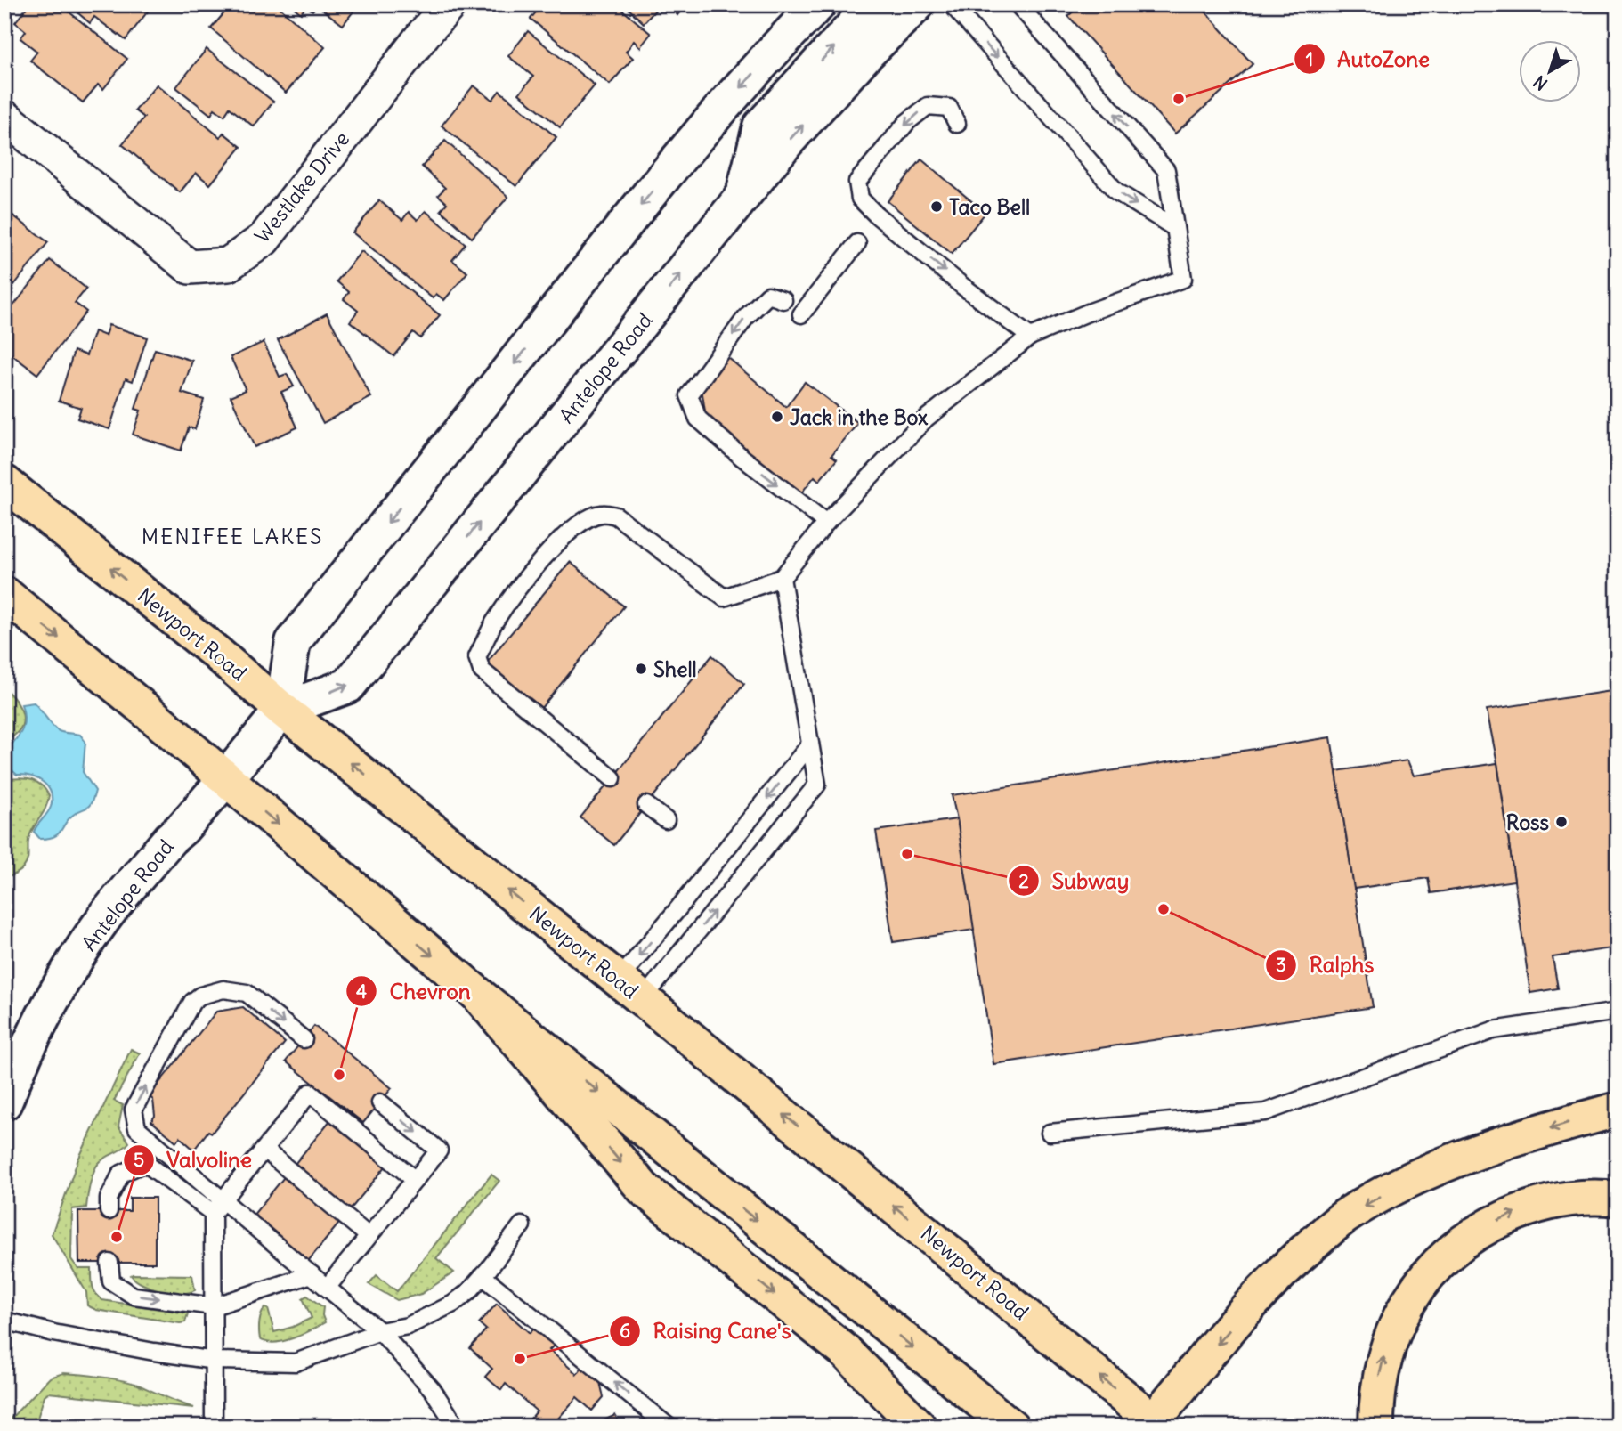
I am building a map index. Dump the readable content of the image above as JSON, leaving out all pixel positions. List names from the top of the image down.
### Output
{
  "streets": {
    "main road": ["Antelope Road", "Newport Road"],
    "street": ["Westlake Drive"]
  },
  "crossings": [
    ["Antelope Road", "Newport Road"]
  ],
  "districts": ["MENIFEE LAKES"],
  "places": [
    "AutoZone",
    "Taco Bell",
    "Jack in the Box",
    "Shell",
    "Ross",
    "Subway",
    "Ralphs",
    "Chevron",
    "Valvoline",
    "Raising Cane's"
  ],
  "north": "bottom left"
}
